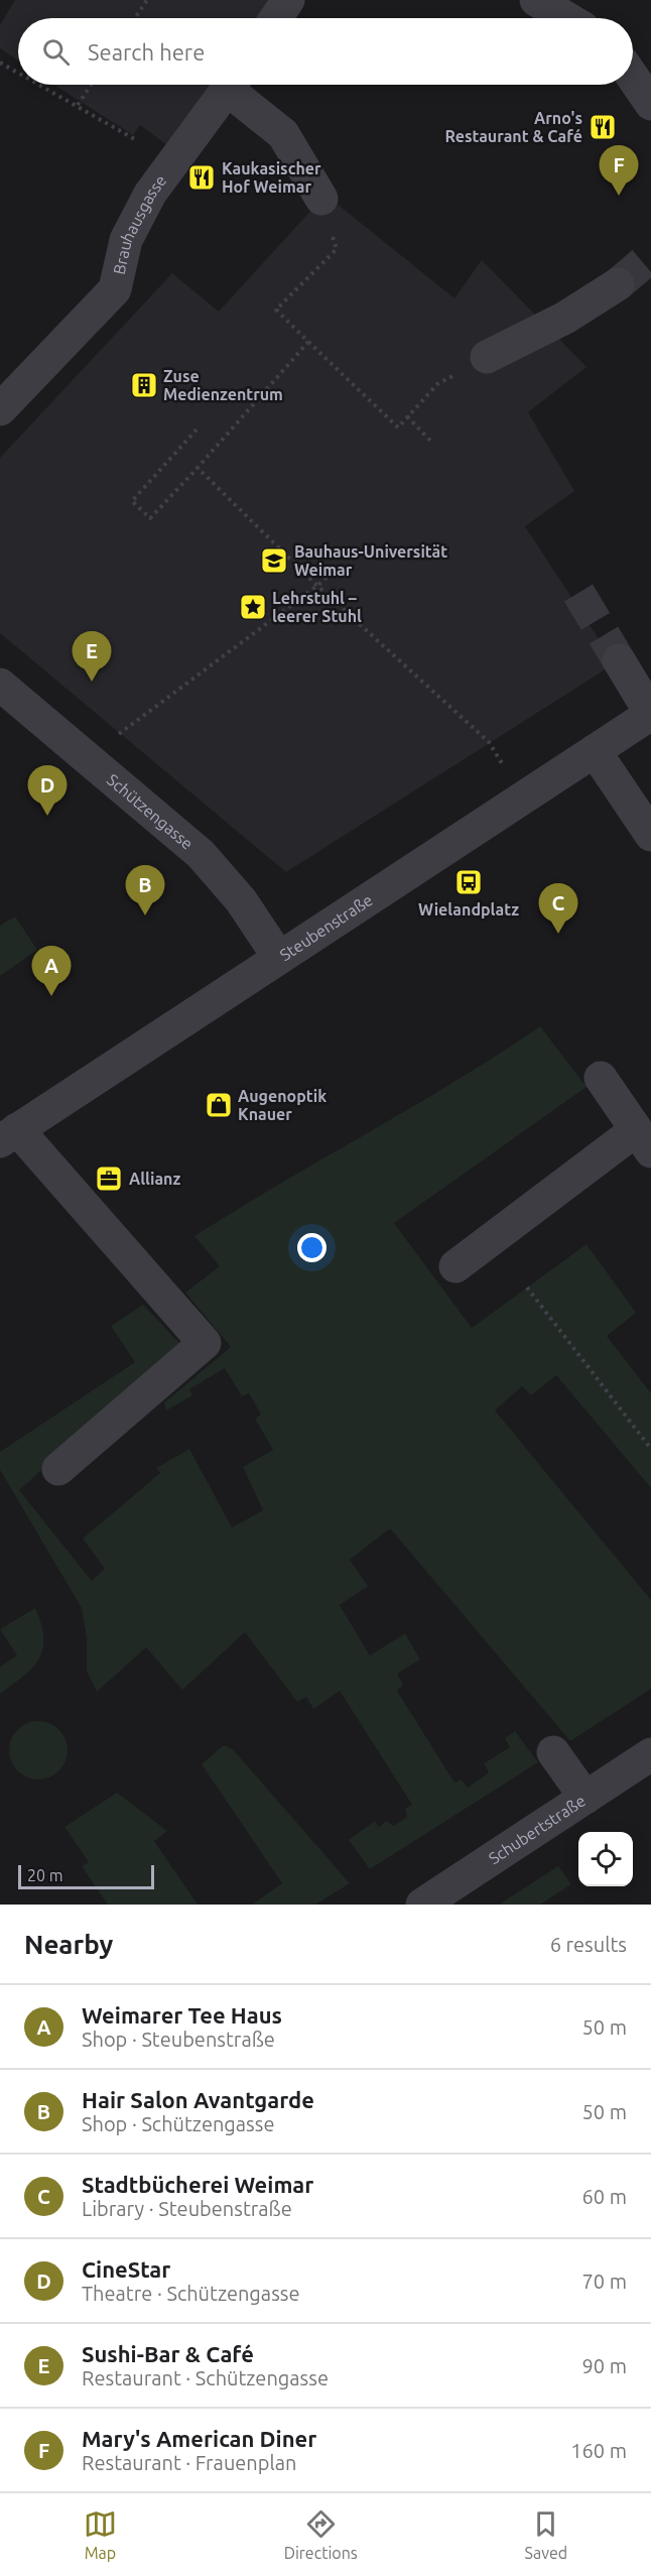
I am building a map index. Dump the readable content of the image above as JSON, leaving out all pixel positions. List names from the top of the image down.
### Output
{
  "streets": {
    "street": [
      "Brauhausgasse",
      "Schützengasse",
      "Steubenstraße",
      "Schubertstraße"
    ]
  },
  "crossings": [
    ["Schützengasse", "Steubenstraße"]
  ],
  "places": {
    "restaurant": ["Arno's Restaurant & Café", "Kaukasischer Hof Weimar"],
    "building": ["Zuse Medienzentrum"],
    "school or university": ["Bauhaus-Universität Weimar"],
    "place": ["Lehrstuhl – leerer Stuhl"],
    "bus stop": ["Wielandplatz"],
    "shop": ["Augenoptik Knauer"],
    "office": ["Allianz"]
  },
  "scale_bar": "20 m",
  "page": {
    "search": "Search here",
    "pins": [
      "F",
      "E",
      "D",
      "B",
      "C",
      "A"
    ],
    "scale": "20 m",
    "heading": ["Nearby", "6 results"],
    "list": [
      {
        "mark": "A",
        "name": "Weimarer Tee Haus",
        "note": "Shop · Steubenstraße",
        "value": "50 m"
      },
      {
        "mark": "B",
        "name": "Hair Salon Avantgarde",
        "note": "Shop · Schützengasse",
        "value": "50 m"
      },
      {
        "mark": "C",
        "name": "Stadtbücherei Weimar",
        "note": "Library · Steubenstraße",
        "value": "60 m"
      },
      {
        "mark": "D",
        "name": "CineStar",
        "note": "Theatre · Schützengasse",
        "value": "70 m"
      },
      {
        "mark": "E",
        "name": "Sushi-Bar & Café",
        "note": "Restaurant · Schützengasse",
        "value": "90 m"
      },
      {
        "mark": "F",
        "name": "Mary's American Diner",
        "note": "Restaurant · Frauenplan",
        "value": "160 m"
      }
    ],
    "nav": ["Map", "Directions", "Saved"]
  }
}
